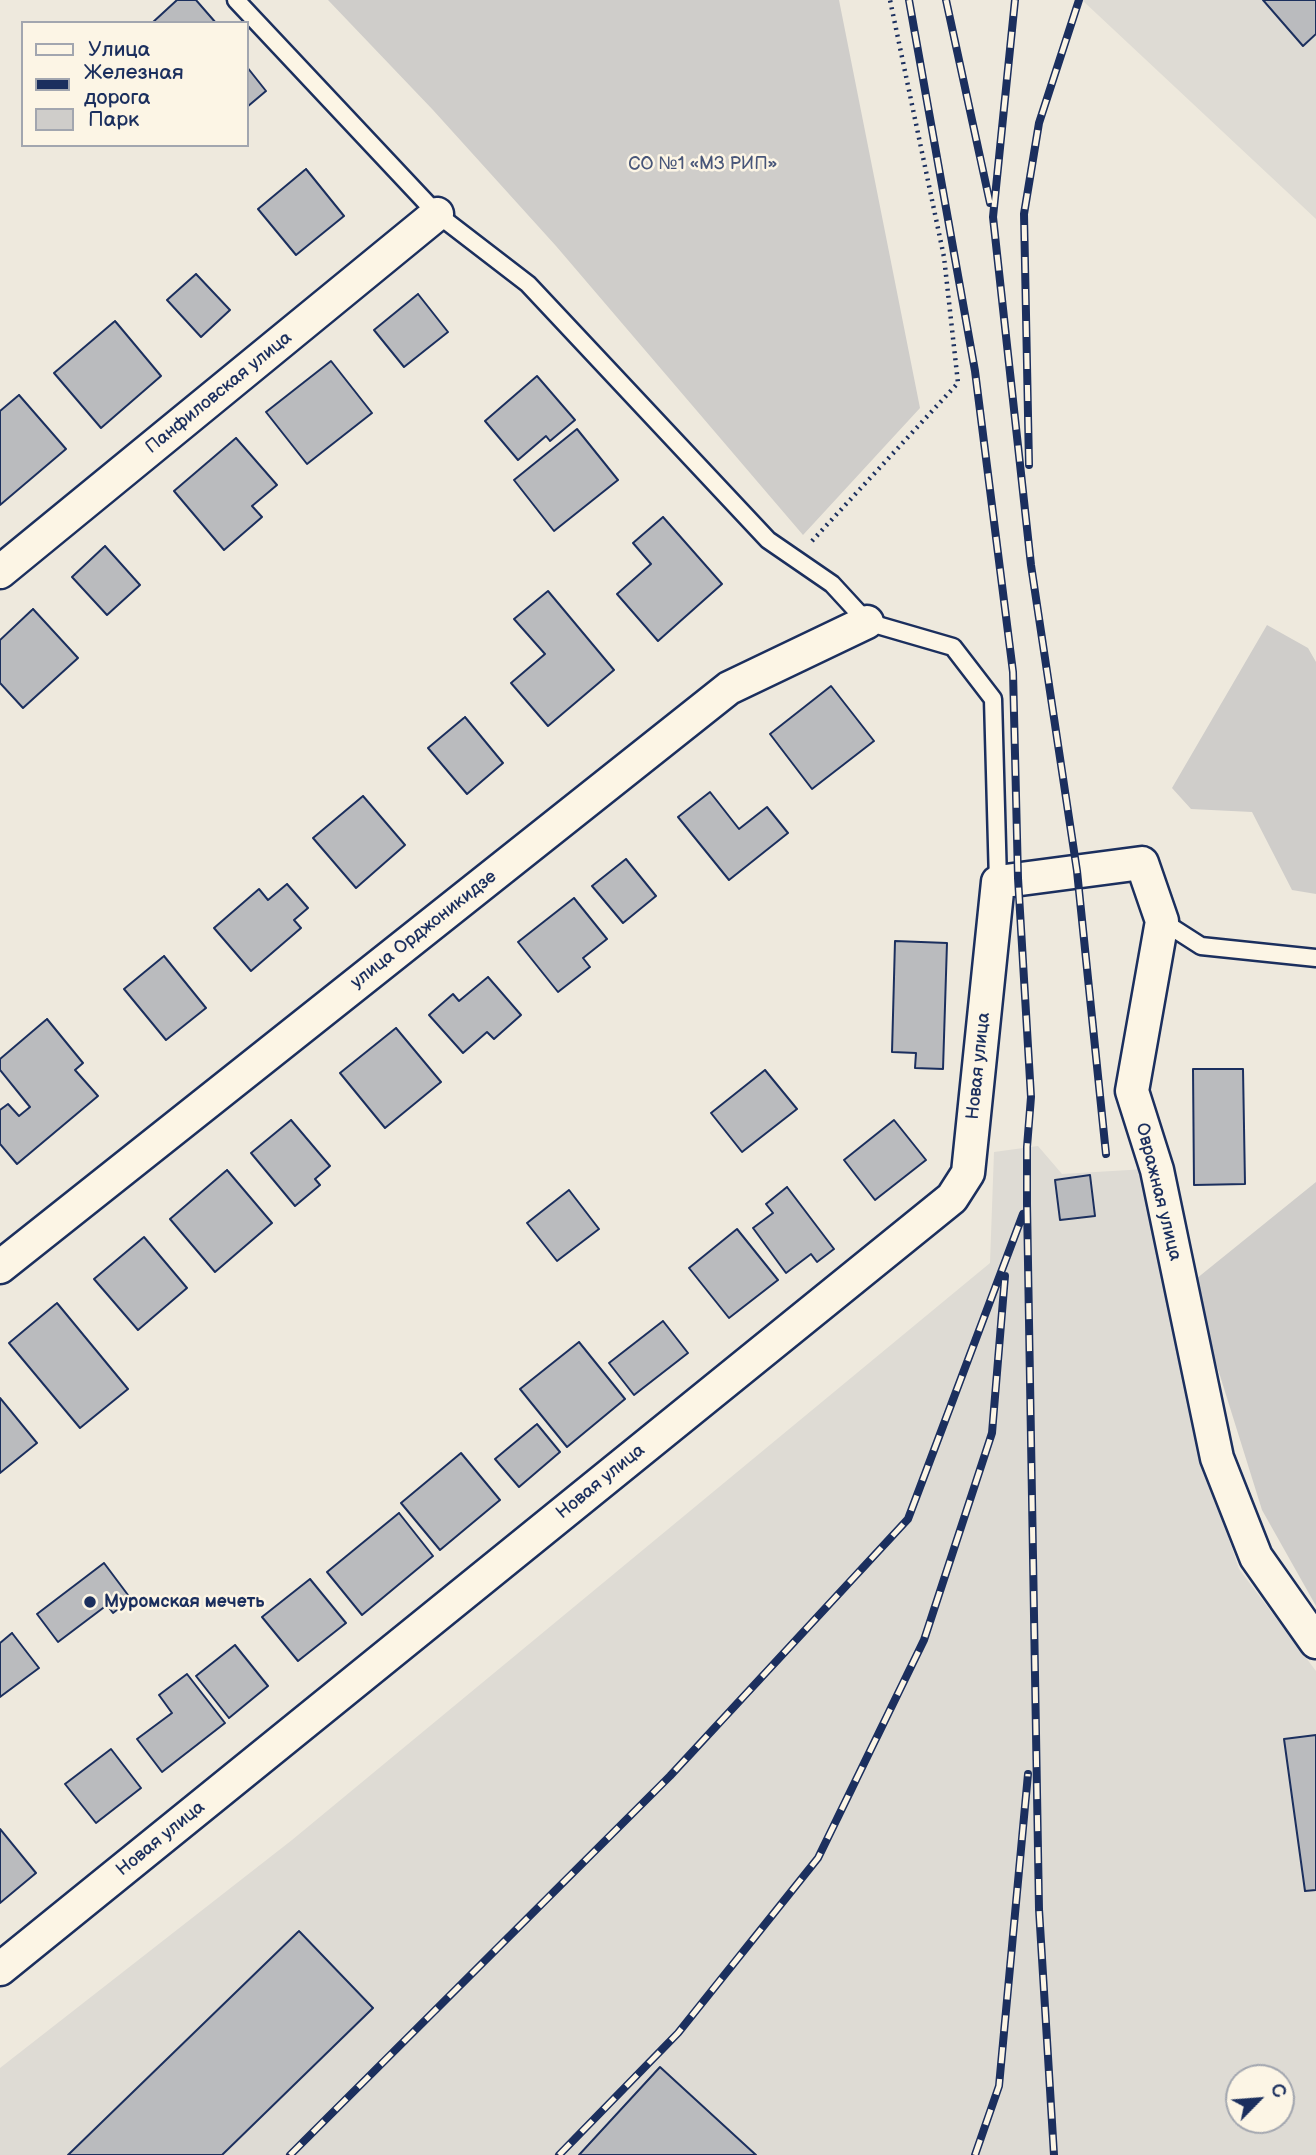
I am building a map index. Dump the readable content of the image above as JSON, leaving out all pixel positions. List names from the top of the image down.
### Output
{
  "streets": {
    "street": [
      "Панфиловская улица",
      "улица Орджоникидзе",
      "Новая улица",
      "Овражная улица"
    ]
  },
  "crossings": [
    ["Новая улица", "Овражная улица"]
  ],
  "parks": ["СО №1 «МЗ РИП»"],
  "places": ["Муромская мечеть"],
  "legend": ["Улица", "Железная дорога", "Парк"],
  "north": "top right"
}
